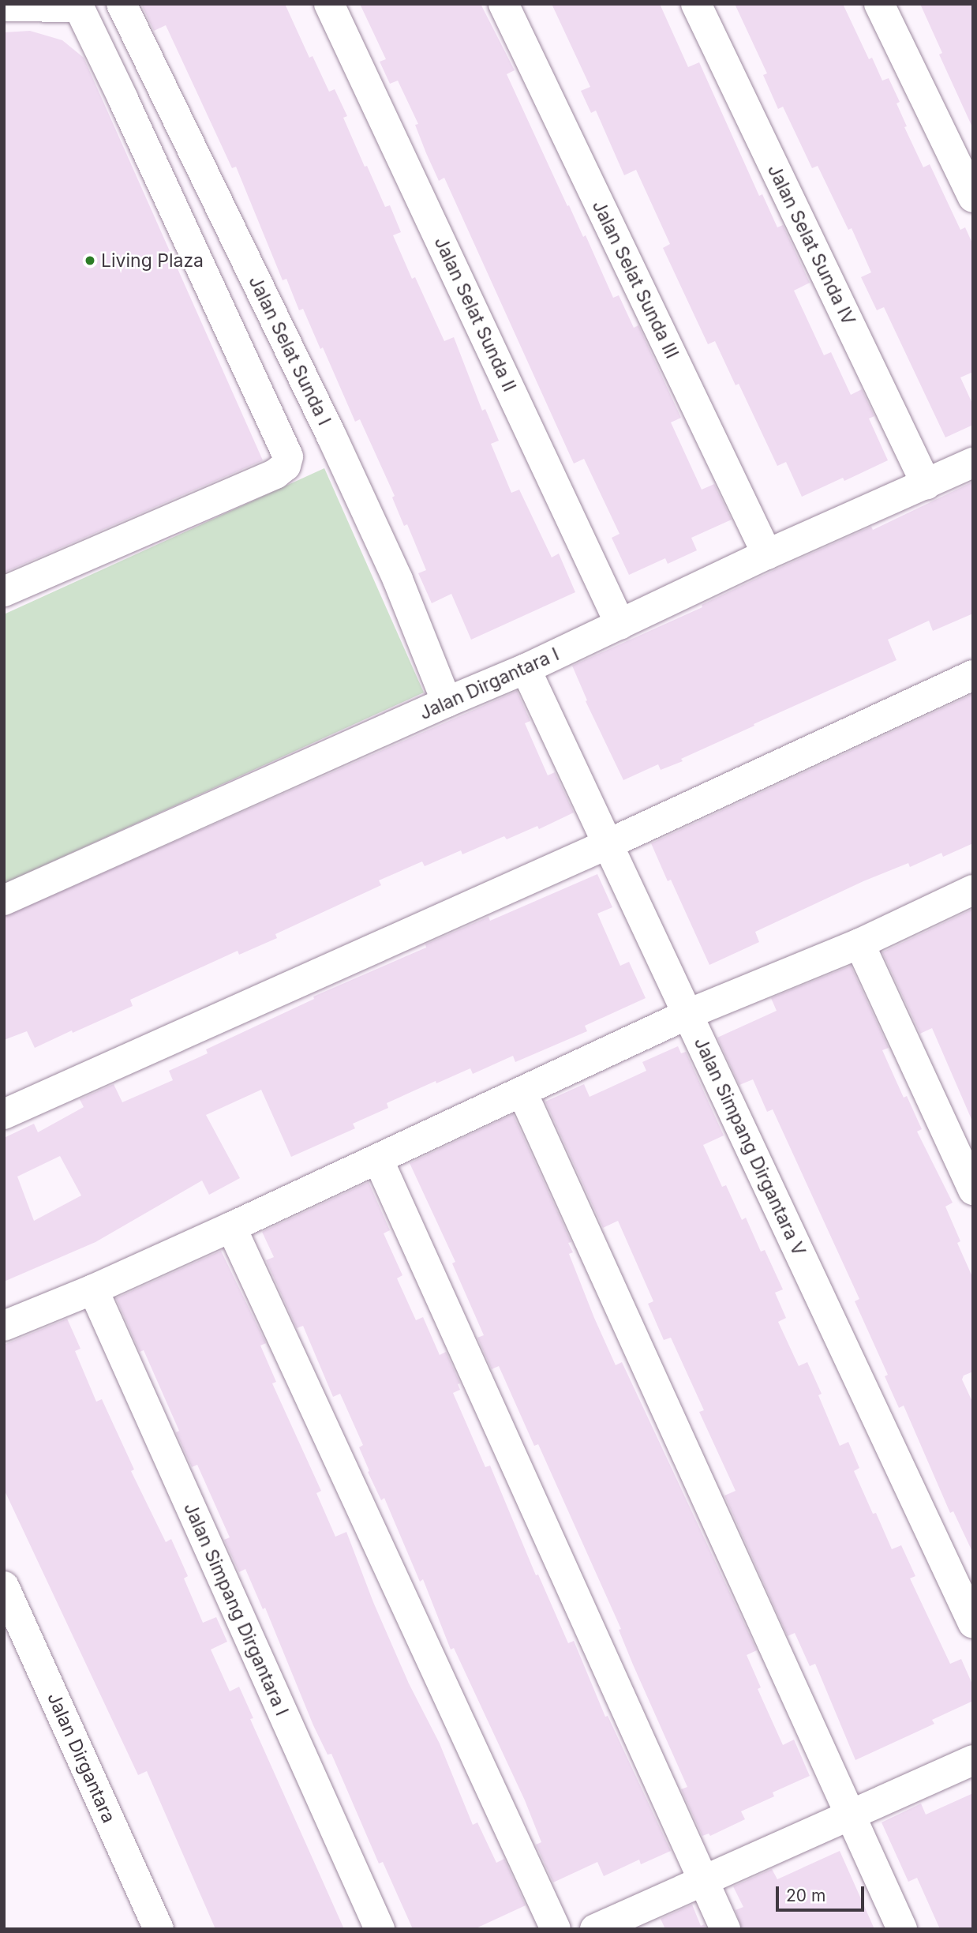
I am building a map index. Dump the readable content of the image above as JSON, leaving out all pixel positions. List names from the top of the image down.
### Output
{
  "streets": {
    "street": [
      "Jalan Selat Sunda IV",
      "Jalan Selat Sunda III",
      "Jalan Selat Sunda II",
      "Jalan Selat Sunda I",
      "Jalan Dirgantara I",
      "Jalan Simpang Dirgantara V",
      "Jalan Simpang Dirgantara I",
      "Jalan Dirgantara"
    ]
  },
  "crossings": [
    ["Jalan Selat Sunda IV", "Jalan Dirgantara I"],
    ["Jalan Selat Sunda III", "Jalan Dirgantara I"],
    ["Jalan Selat Sunda II", "Jalan Dirgantara I"],
    ["Jalan Selat Sunda I", "Jalan Dirgantara I"],
    ["Jalan Dirgantara I", "Jalan Simpang Dirgantara V"]
  ],
  "places": ["Living Plaza"],
  "scale_bar": "20 m"
}
